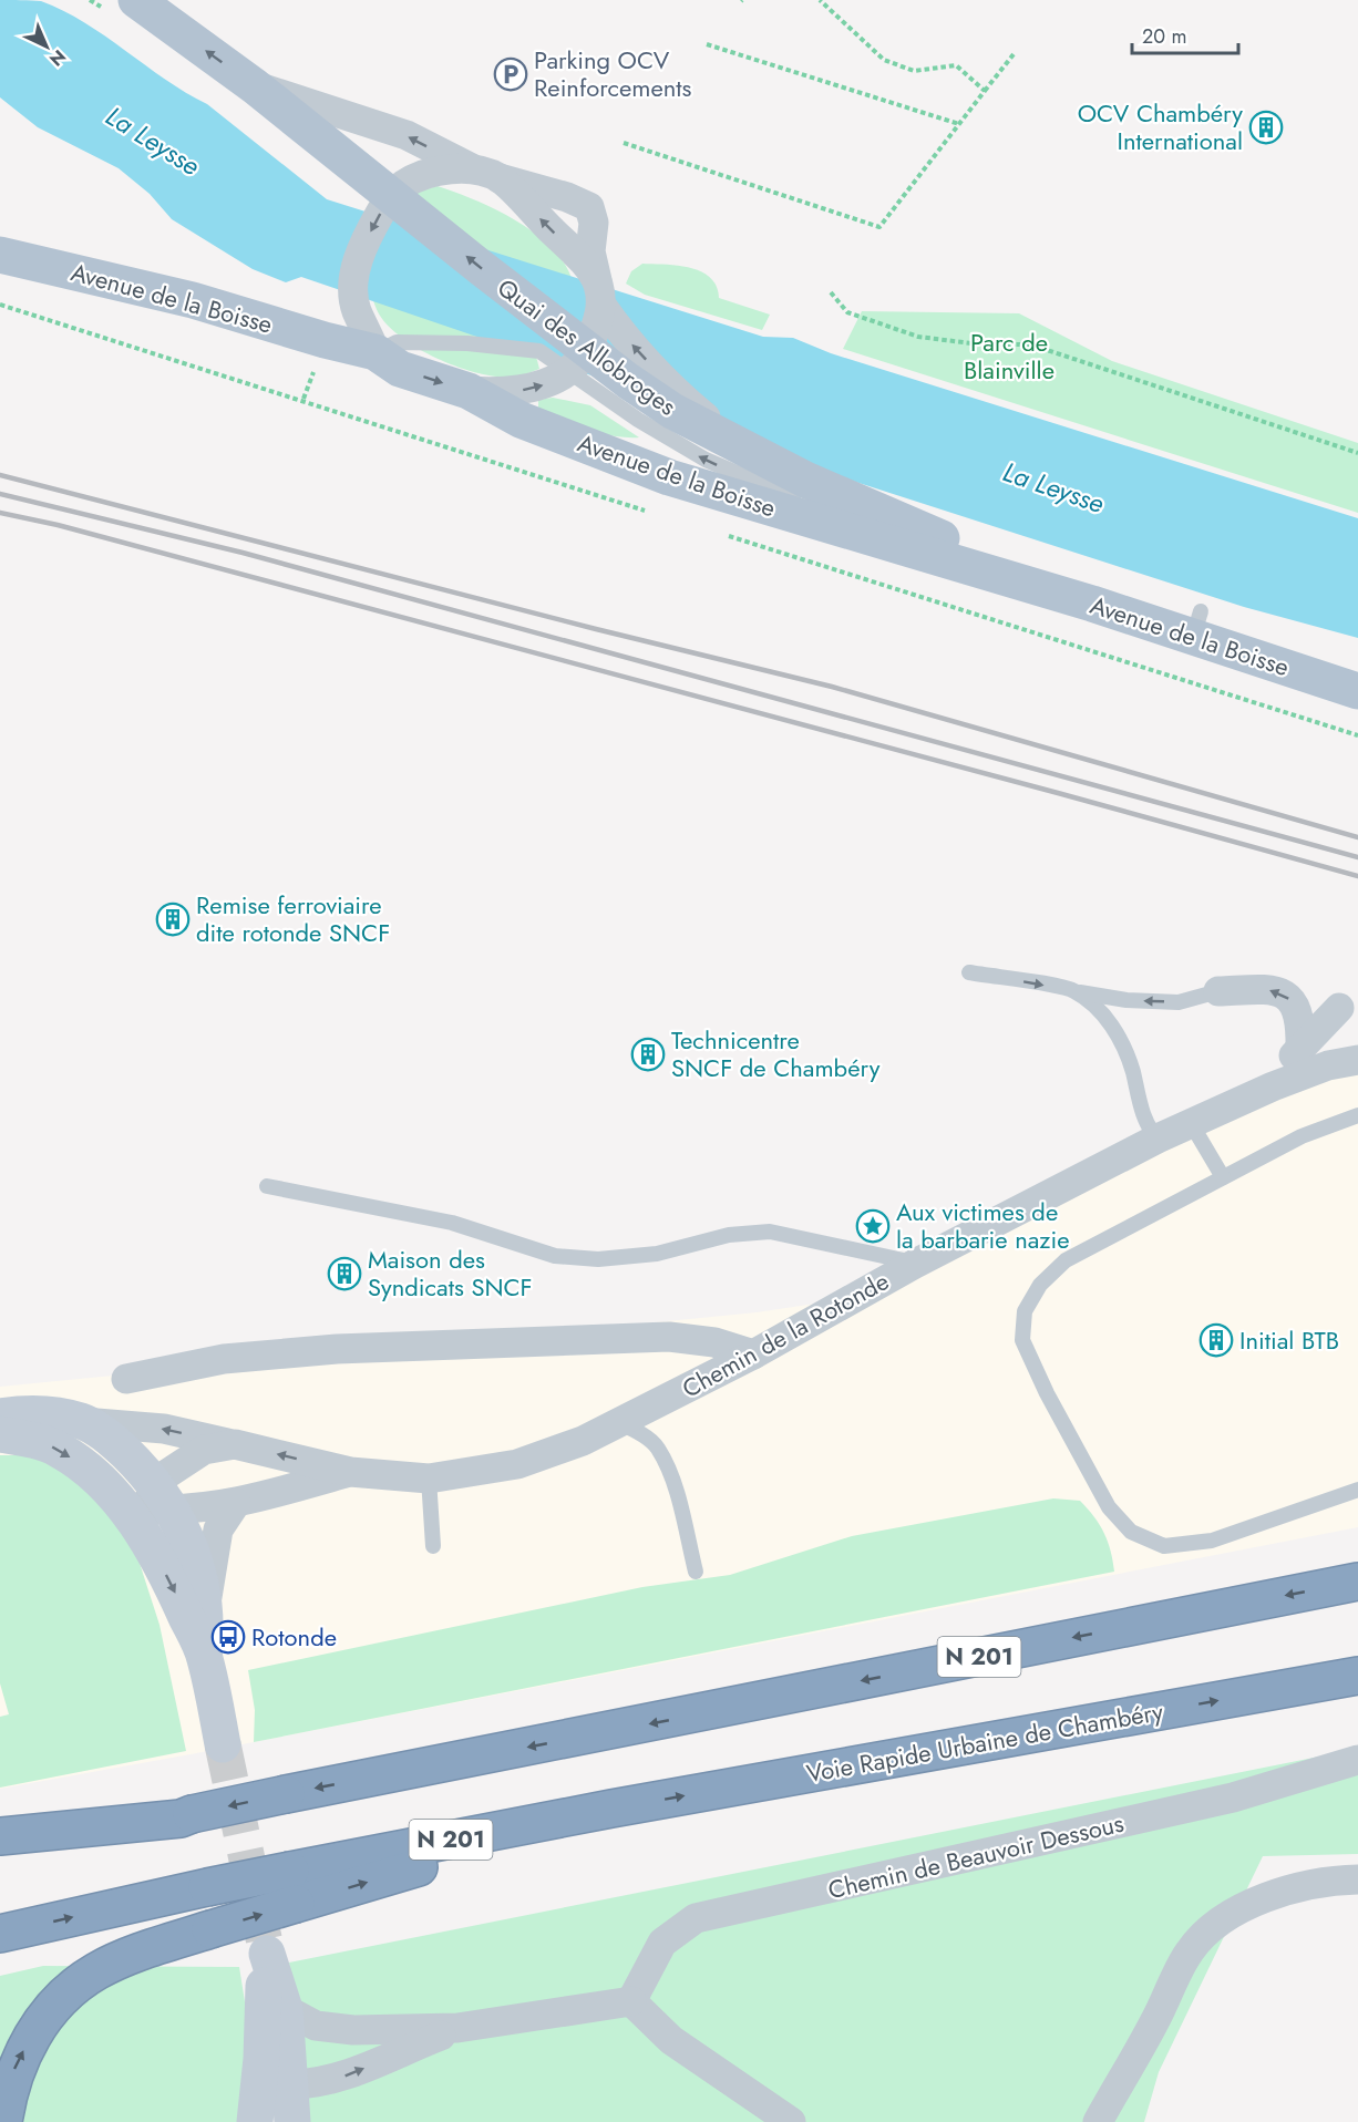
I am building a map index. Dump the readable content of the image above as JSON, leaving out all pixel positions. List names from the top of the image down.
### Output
{
  "streets": {
    "highway": ["N 201", "Voie Rapide Urbaine de Chambéry"],
    "main road": ["Avenue de la Boisse", "Quai des Allobroges", "Chemin de la Rotonde"],
    "street": ["Chemin de Beauvoir Dessous"]
  },
  "crossings": [
    ["Avenue de la Boisse", "Quai des Allobroges"]
  ],
  "water": ["La Leysse"],
  "parks": ["Parc de Blainville"],
  "places": {
    "parking": ["Parking OCV Reinforcements"],
    "building": [
      "OCV Chambéry International",
      "Remise ferroviaire dite rotonde SNCF",
      "Technicentre SNCF de Chambéry",
      "Maison des Syndicats SNCF",
      "Initial BTB"
    ],
    "place": ["Aux victimes de la barbarie nazie"],
    "bus stop": ["Rotonde"]
  },
  "scale_bar": "20 m",
  "north": "bottom right"
}
